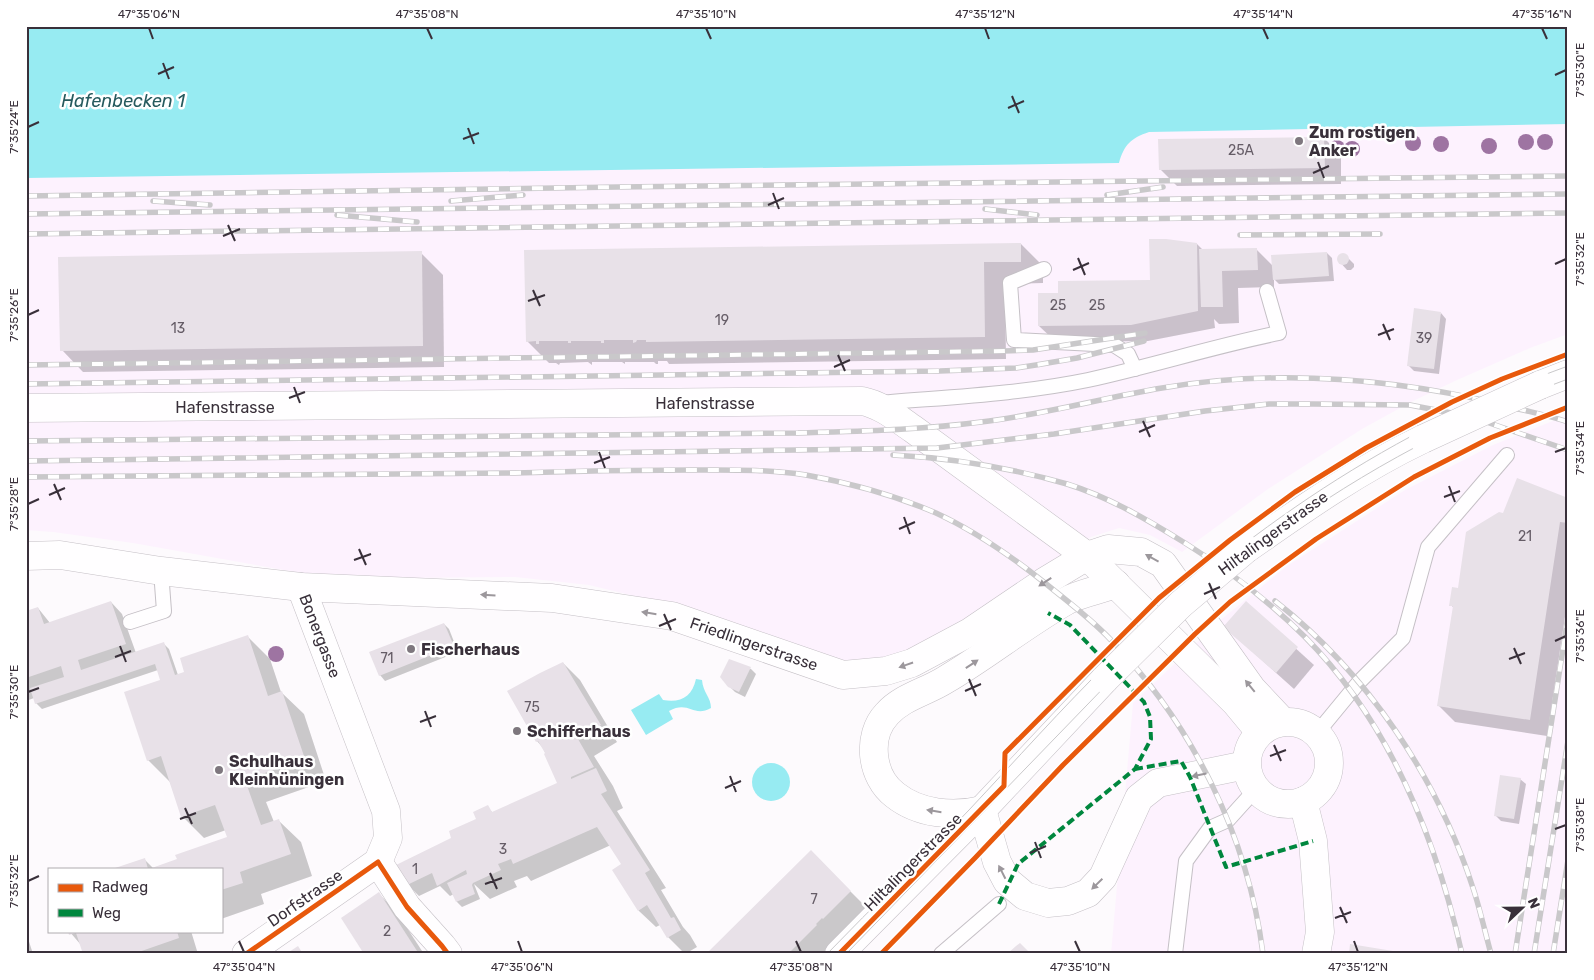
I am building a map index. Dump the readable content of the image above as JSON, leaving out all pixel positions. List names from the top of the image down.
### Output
{
  "streets": {
    "street": [
      "Hafenstrasse",
      "Hiltalingerstrasse",
      "Bonergasse",
      "Friedlingerstrasse",
      "Dorfstrasse"
    ]
  },
  "crossings": [
    ["Hafenstrasse", "Friedlingerstrasse"],
    ["Bonergasse", "Friedlingerstrasse"],
    ["Bonergasse", "Dorfstrasse"]
  ],
  "one_way": ["Friedlingerstrasse"],
  "water": ["Hafenbecken 1"],
  "places": [
    "Zum rostigen Anker",
    "Fischerhaus",
    "Schifferhaus",
    "Schulhaus Kleinhüningen"
  ],
  "house_numbers": [
    "25A",
    "25",
    "25",
    "19",
    "13",
    "39",
    "21",
    "71",
    "75",
    "3",
    "1",
    "7",
    "2"
  ],
  "legend": ["Radweg", "Weg"],
  "north": "right",
  "coordinates": [
    "47°35'06\"N",
    "47°35'08\"N",
    "47°35'10\"N",
    "47°35'12\"N",
    "47°35'14\"N",
    "47°35'16\"N",
    "7°35'30\"E",
    "7°35'24\"E",
    "7°35'32\"E",
    "7°35'26\"E",
    "7°35'34\"E",
    "7°35'28\"E",
    "7°35'36\"E",
    "7°35'38\"E",
    "47°35'04\"N"
  ]
}
